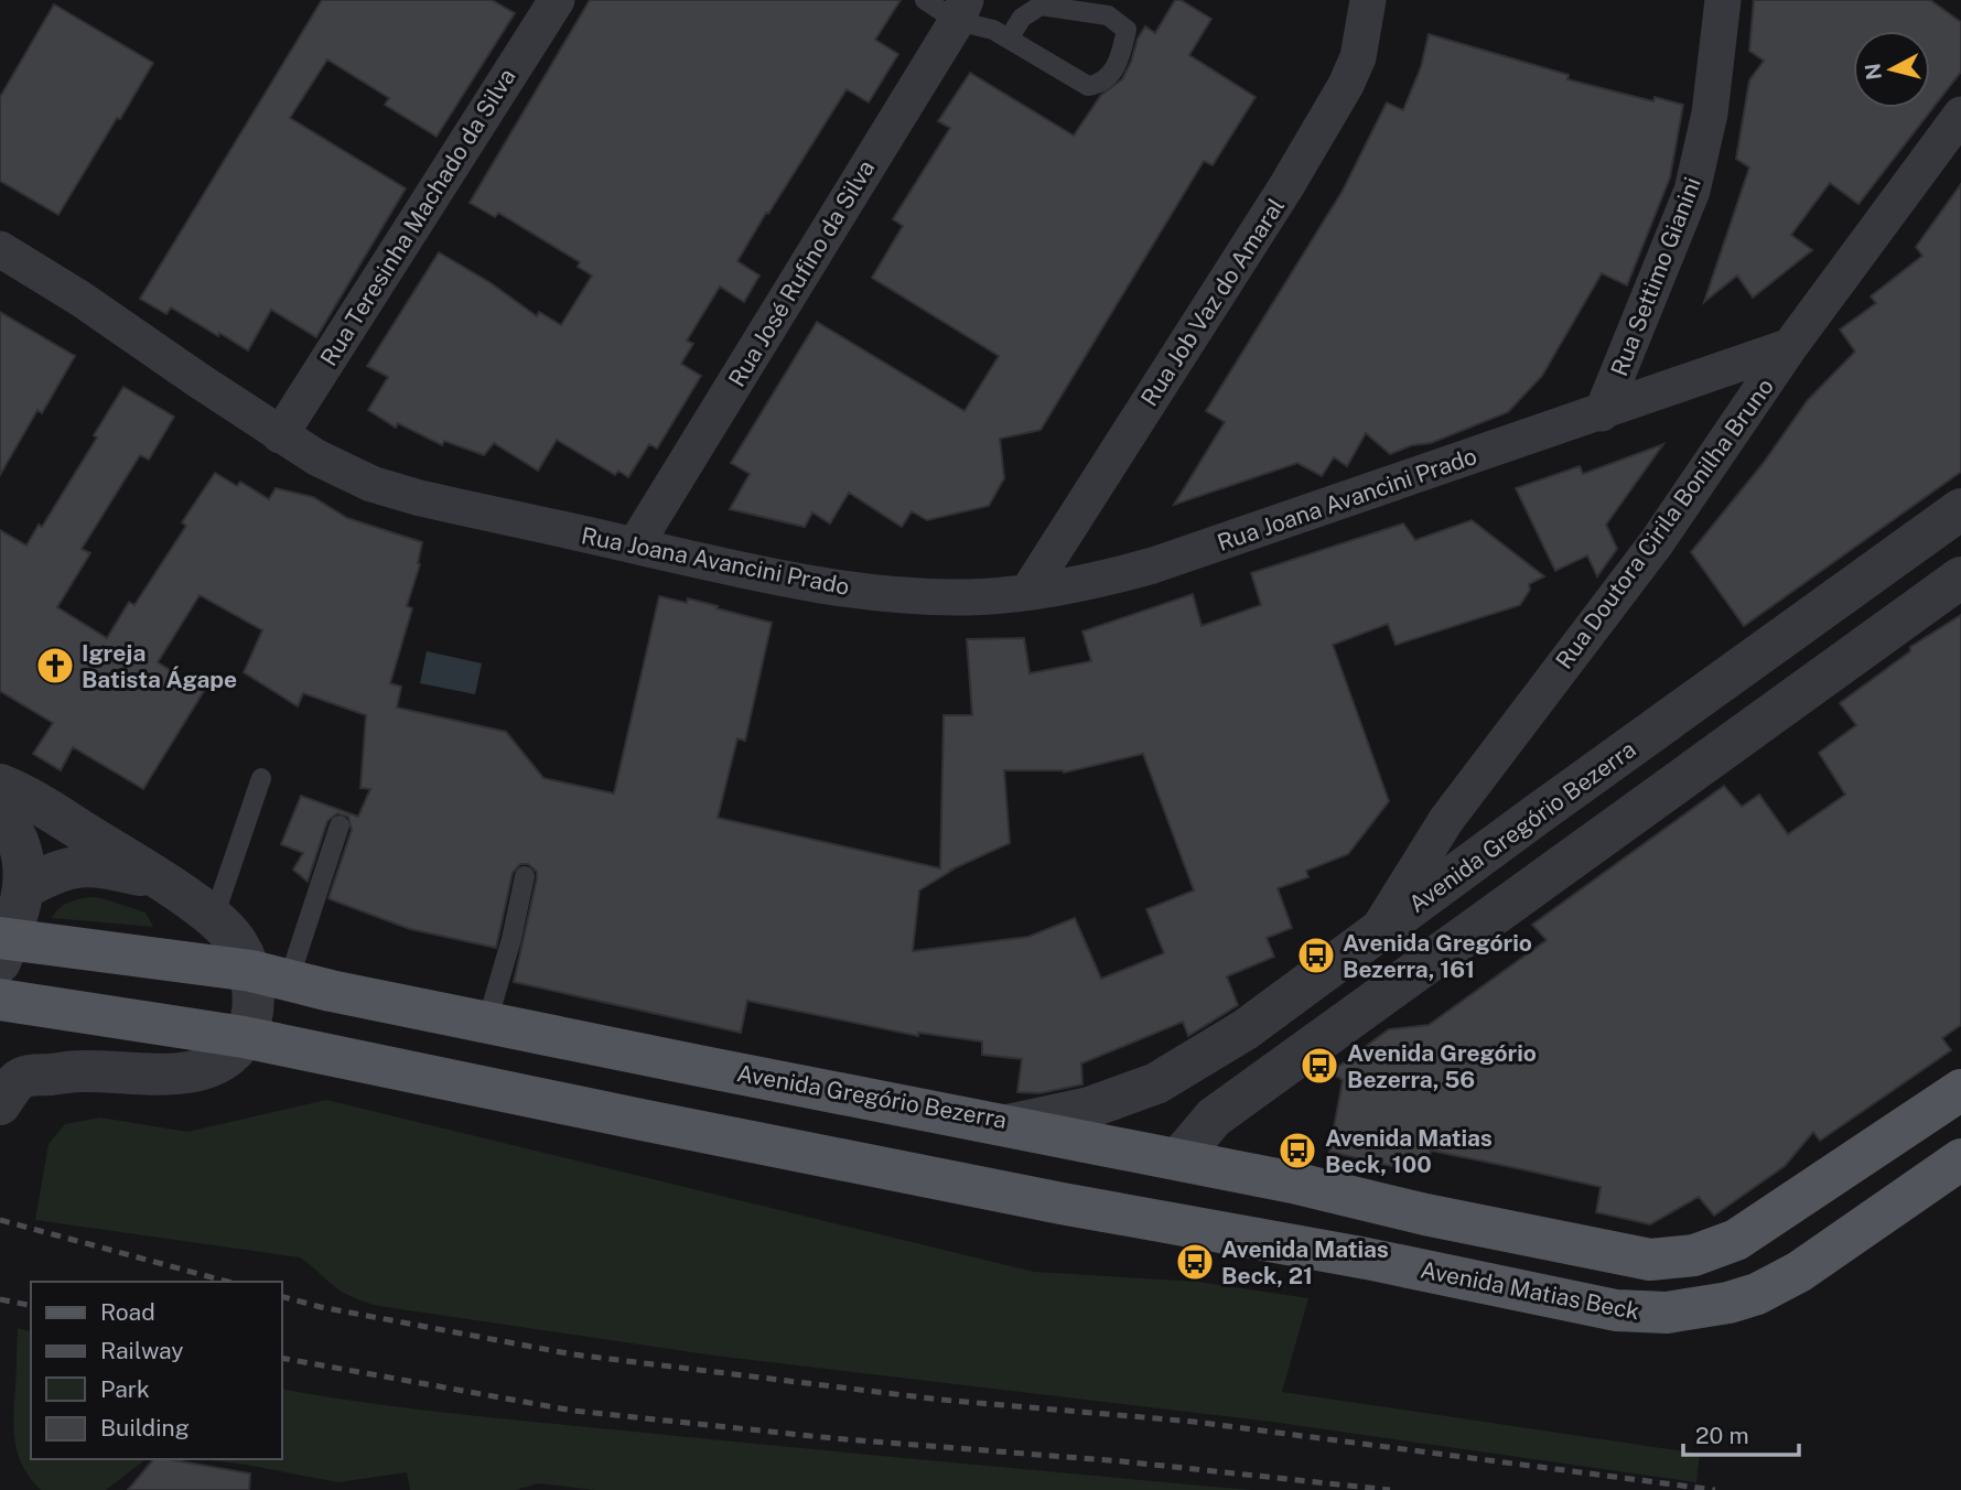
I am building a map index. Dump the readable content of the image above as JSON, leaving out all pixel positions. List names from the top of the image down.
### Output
{
  "streets": {
    "main road": ["Avenida Gregório Bezerra", "Avenida Matias Beck"],
    "street": [
      "Rua Teresinha Machado da Silva",
      "Rua José Rufino da Silva",
      "Rua Settimo Gianini",
      "Rua Job Vaz do Amaral",
      "Rua Joana Avancini Prado",
      "Rua Doutora Cirila Bonilha Bruno"
    ]
  },
  "crossings": [
    ["Rua Teresinha Machado da Silva", "Rua Joana Avancini Prado"],
    ["Rua José Rufino da Silva", "Rua Joana Avancini Prado"],
    ["Rua Settimo Gianini", "Rua Joana Avancini Prado"],
    ["Rua Job Vaz do Amaral", "Rua Joana Avancini Prado"],
    ["Rua Joana Avancini Prado", "Rua Doutora Cirila Bonilha Bruno"],
    ["Rua Doutora Cirila Bonilha Bruno", "Avenida Gregório Bezerra"]
  ],
  "places": {
    "church": ["Igreja Batista Ágape"],
    "bus stop": [
      "Avenida Gregório Bezerra, 161",
      "Avenida Gregório Bezerra, 56",
      "Avenida Matias Beck, 100",
      "Avenida Matias Beck, 21"
    ]
  },
  "legend": [
    "Road",
    "Railway",
    "Park",
    "Building"
  ],
  "scale_bar": "20 m",
  "north": "left"
}
